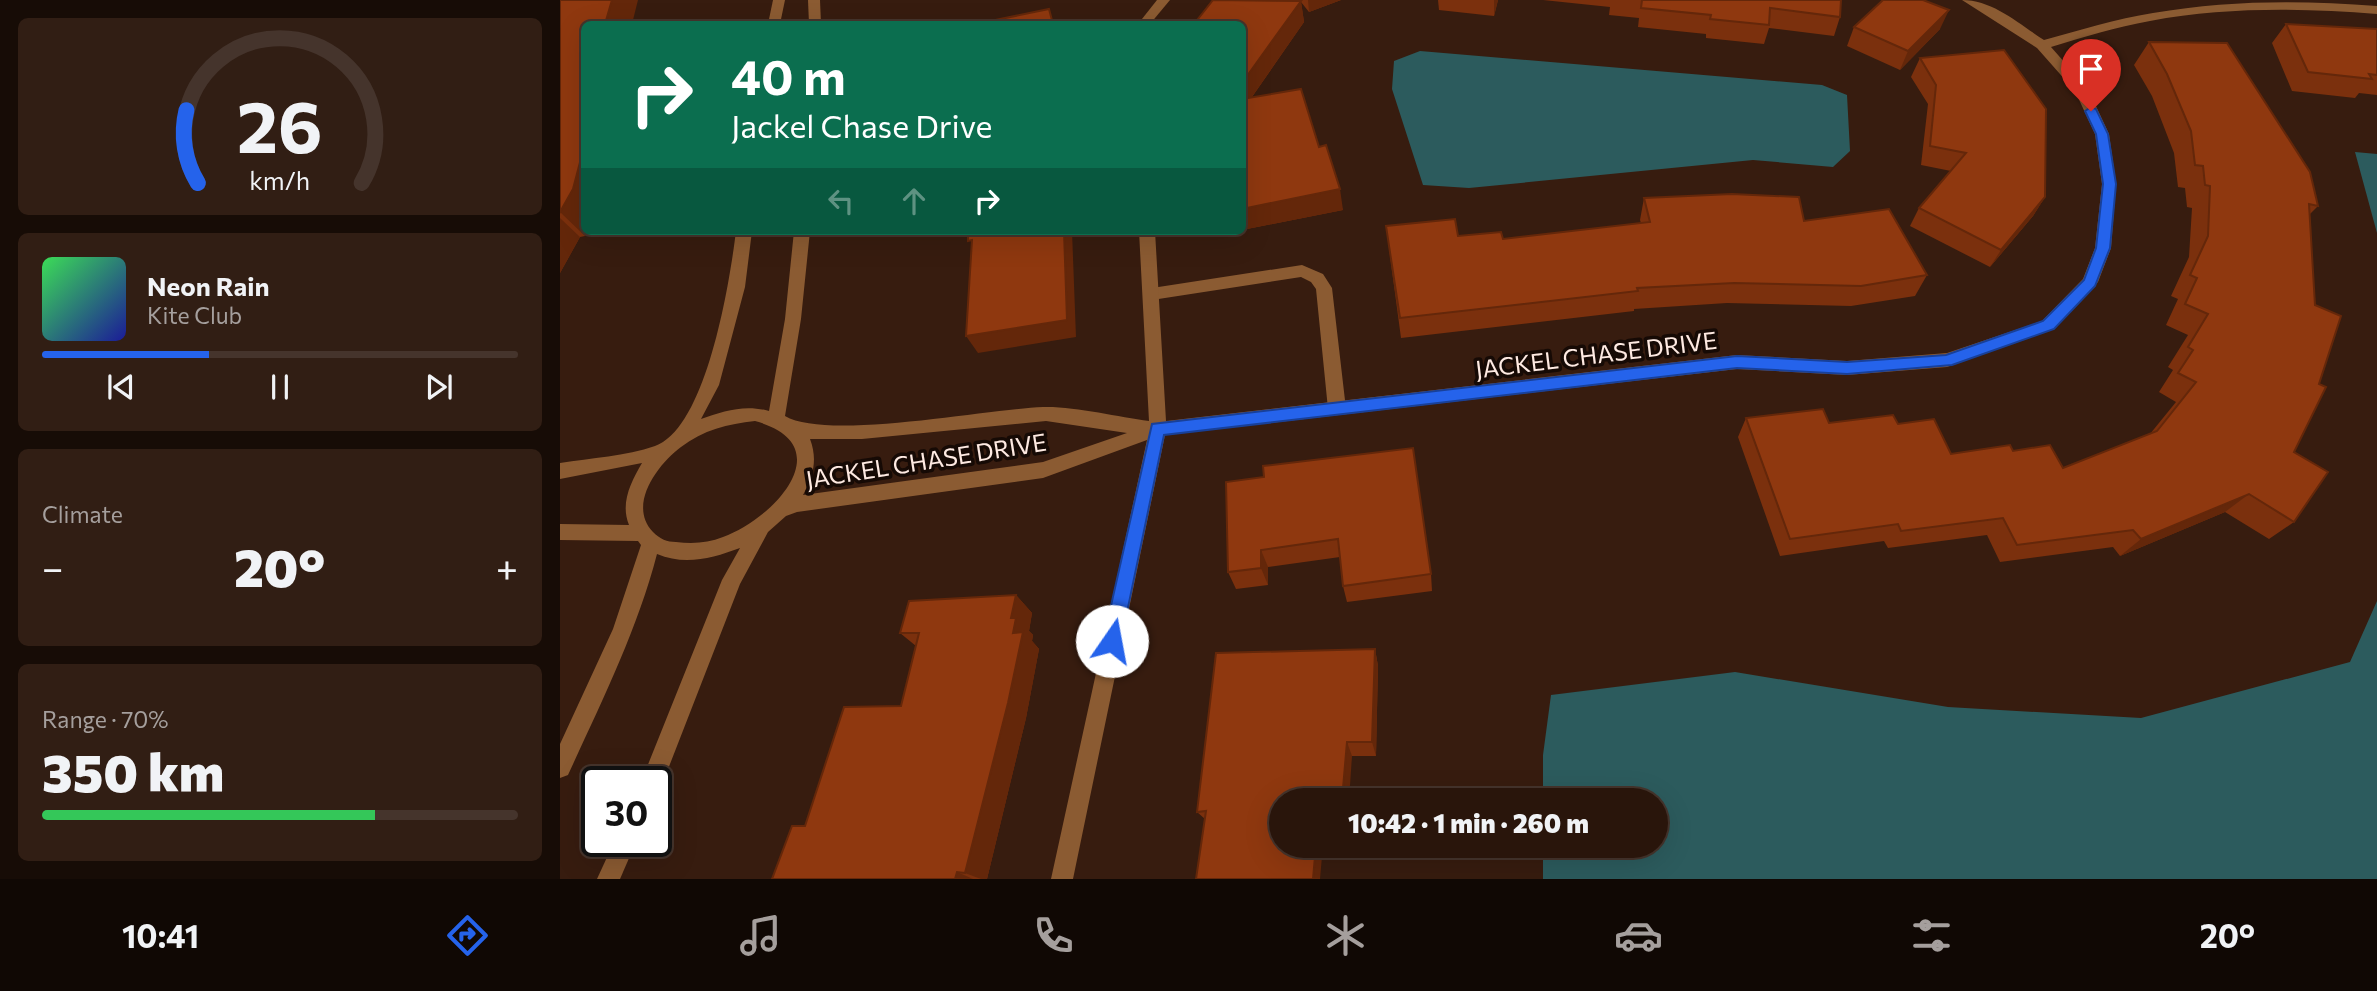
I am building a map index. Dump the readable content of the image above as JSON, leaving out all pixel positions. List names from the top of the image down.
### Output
{
  "streets": {
    "street": ["JACKEL CHASE DRIVE"]
  },
  "page": {
    "turn": ["40 m", "Jackel Chase Drive"],
    "song": ["Neon Rain", "Kite Club"],
    "tile": [
      "Climate",
      ["Range · 70%", "350 km"]
    ],
    "heat": ["−", "20°", "+"],
    "limit": "30",
    "trip": "10:42 · 1 min · 260 m",
    "tabs": ["10:41", "20°"],
    "gauge": ["26", "km/h"]
  }
}
